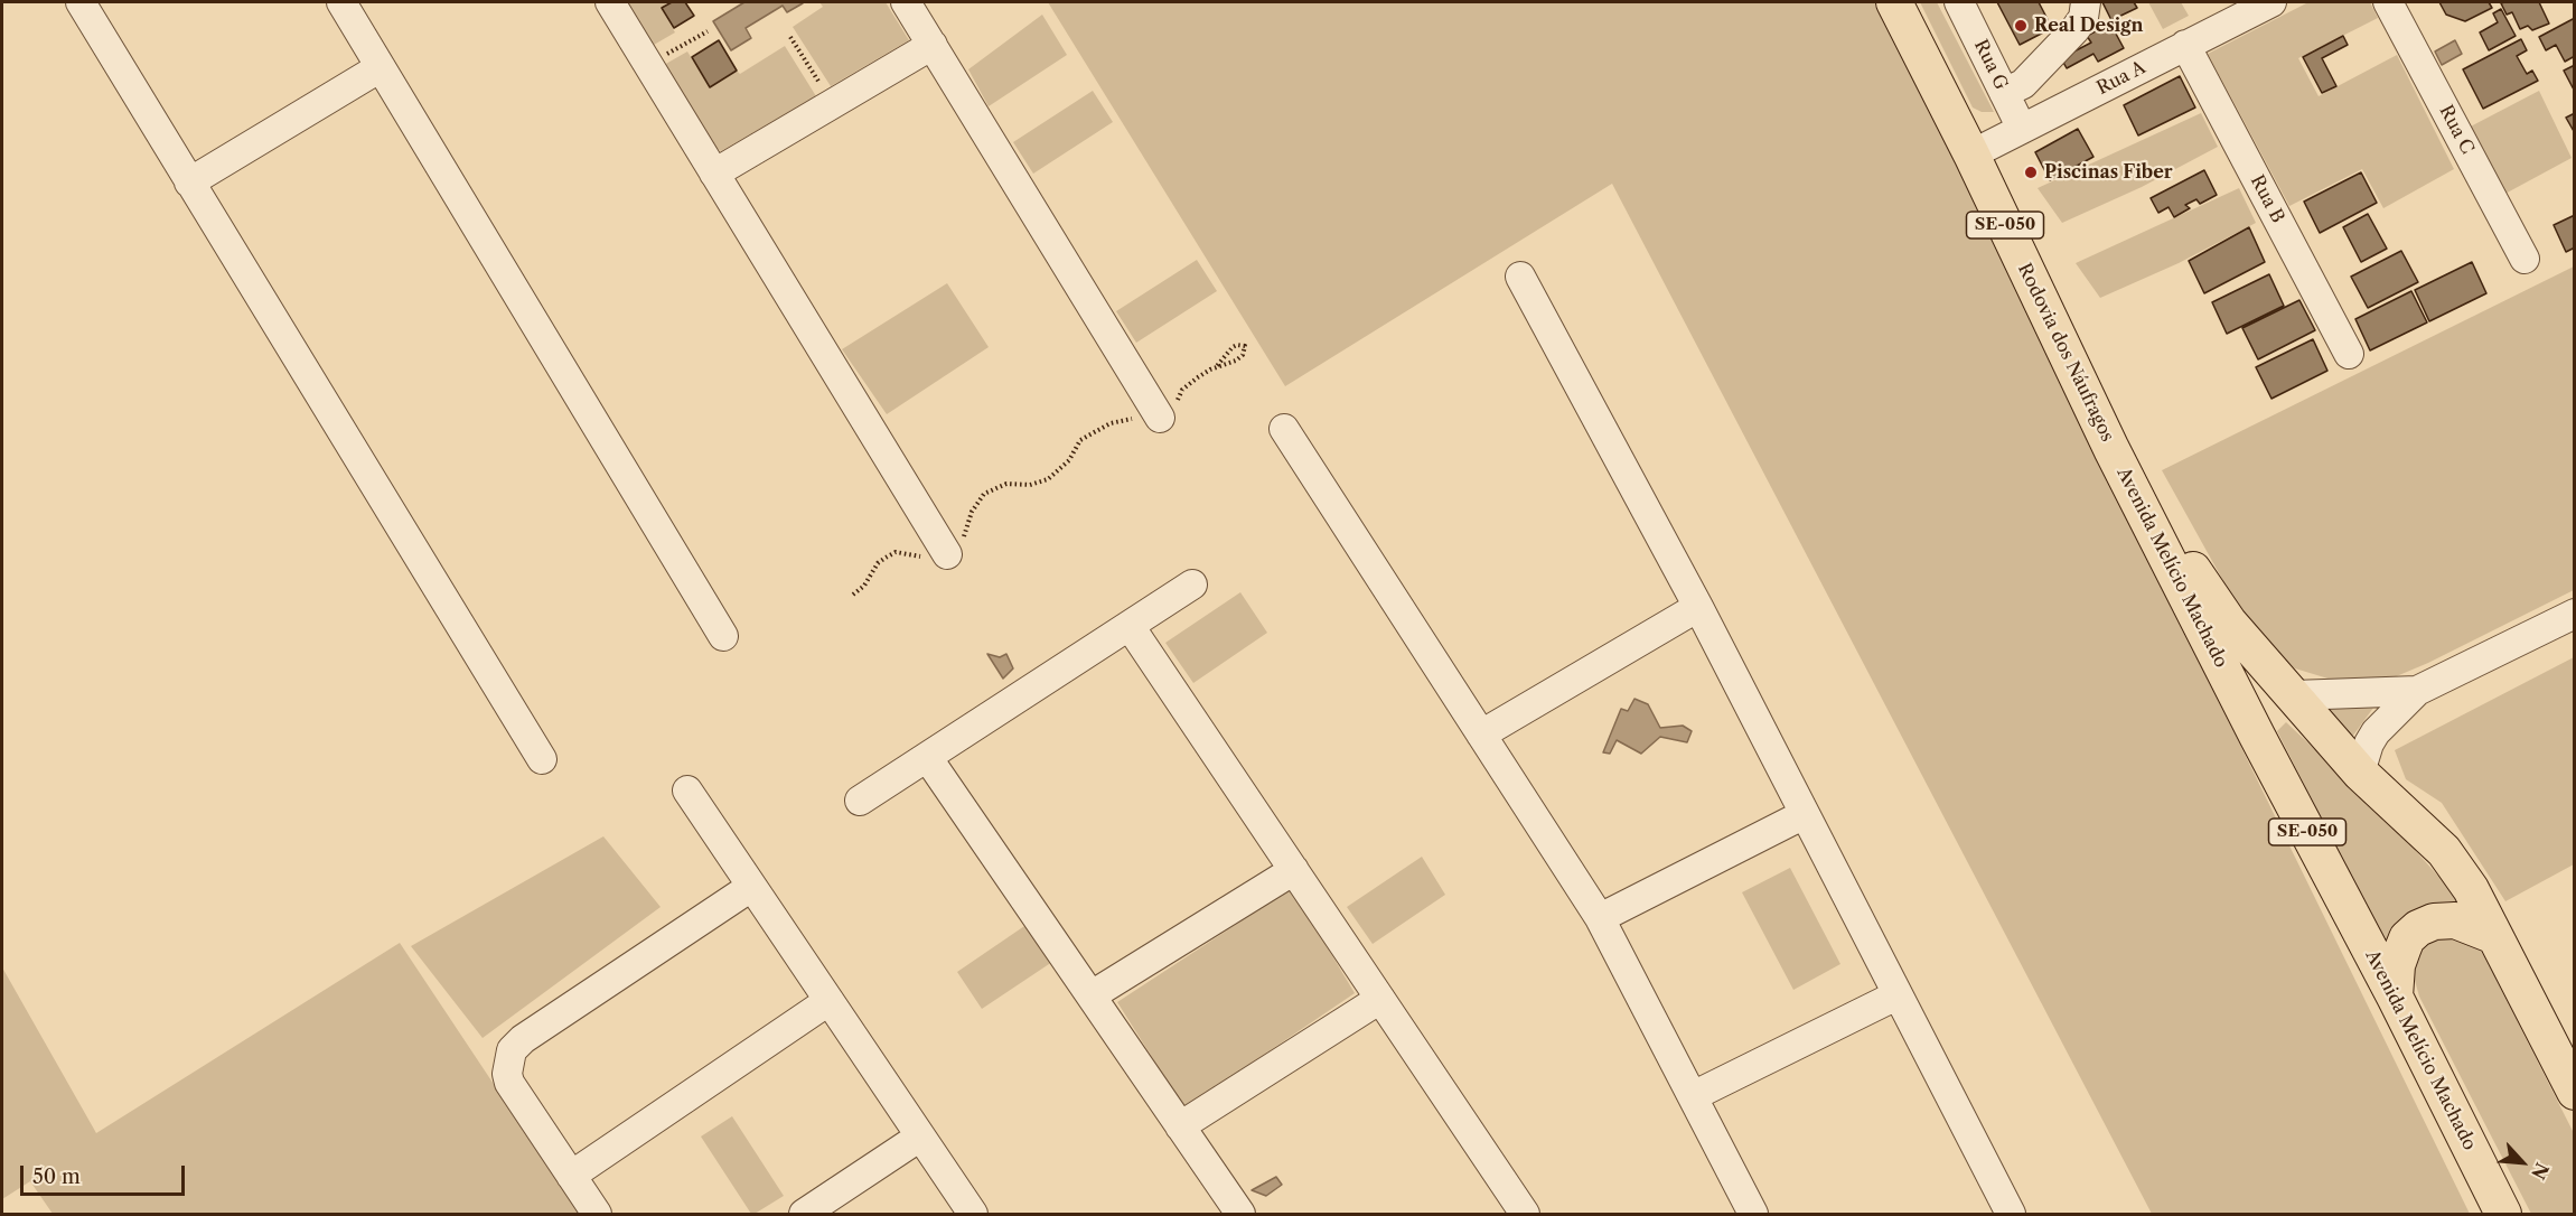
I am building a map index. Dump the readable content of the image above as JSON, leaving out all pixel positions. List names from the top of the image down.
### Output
{
  "streets": {
    "main road": ["SE-050", "Rodovia dos Náufragos", "Avenida Melício Machado"],
    "street": [
      "Rua G",
      "Rua A",
      "Rua C",
      "Rua B"
    ]
  },
  "crossings": [
    ["Rua G", "Rua A"],
    ["Rua A", "Rua B"],
    ["Rua A", "Rodovia dos Náufragos"],
    ["Rodovia dos Náufragos", "Avenida Melício Machado"]
  ],
  "places": ["Real Design", "Piscinas Fiber"],
  "scale_bar": "50 m",
  "north": "bottom right"
}
